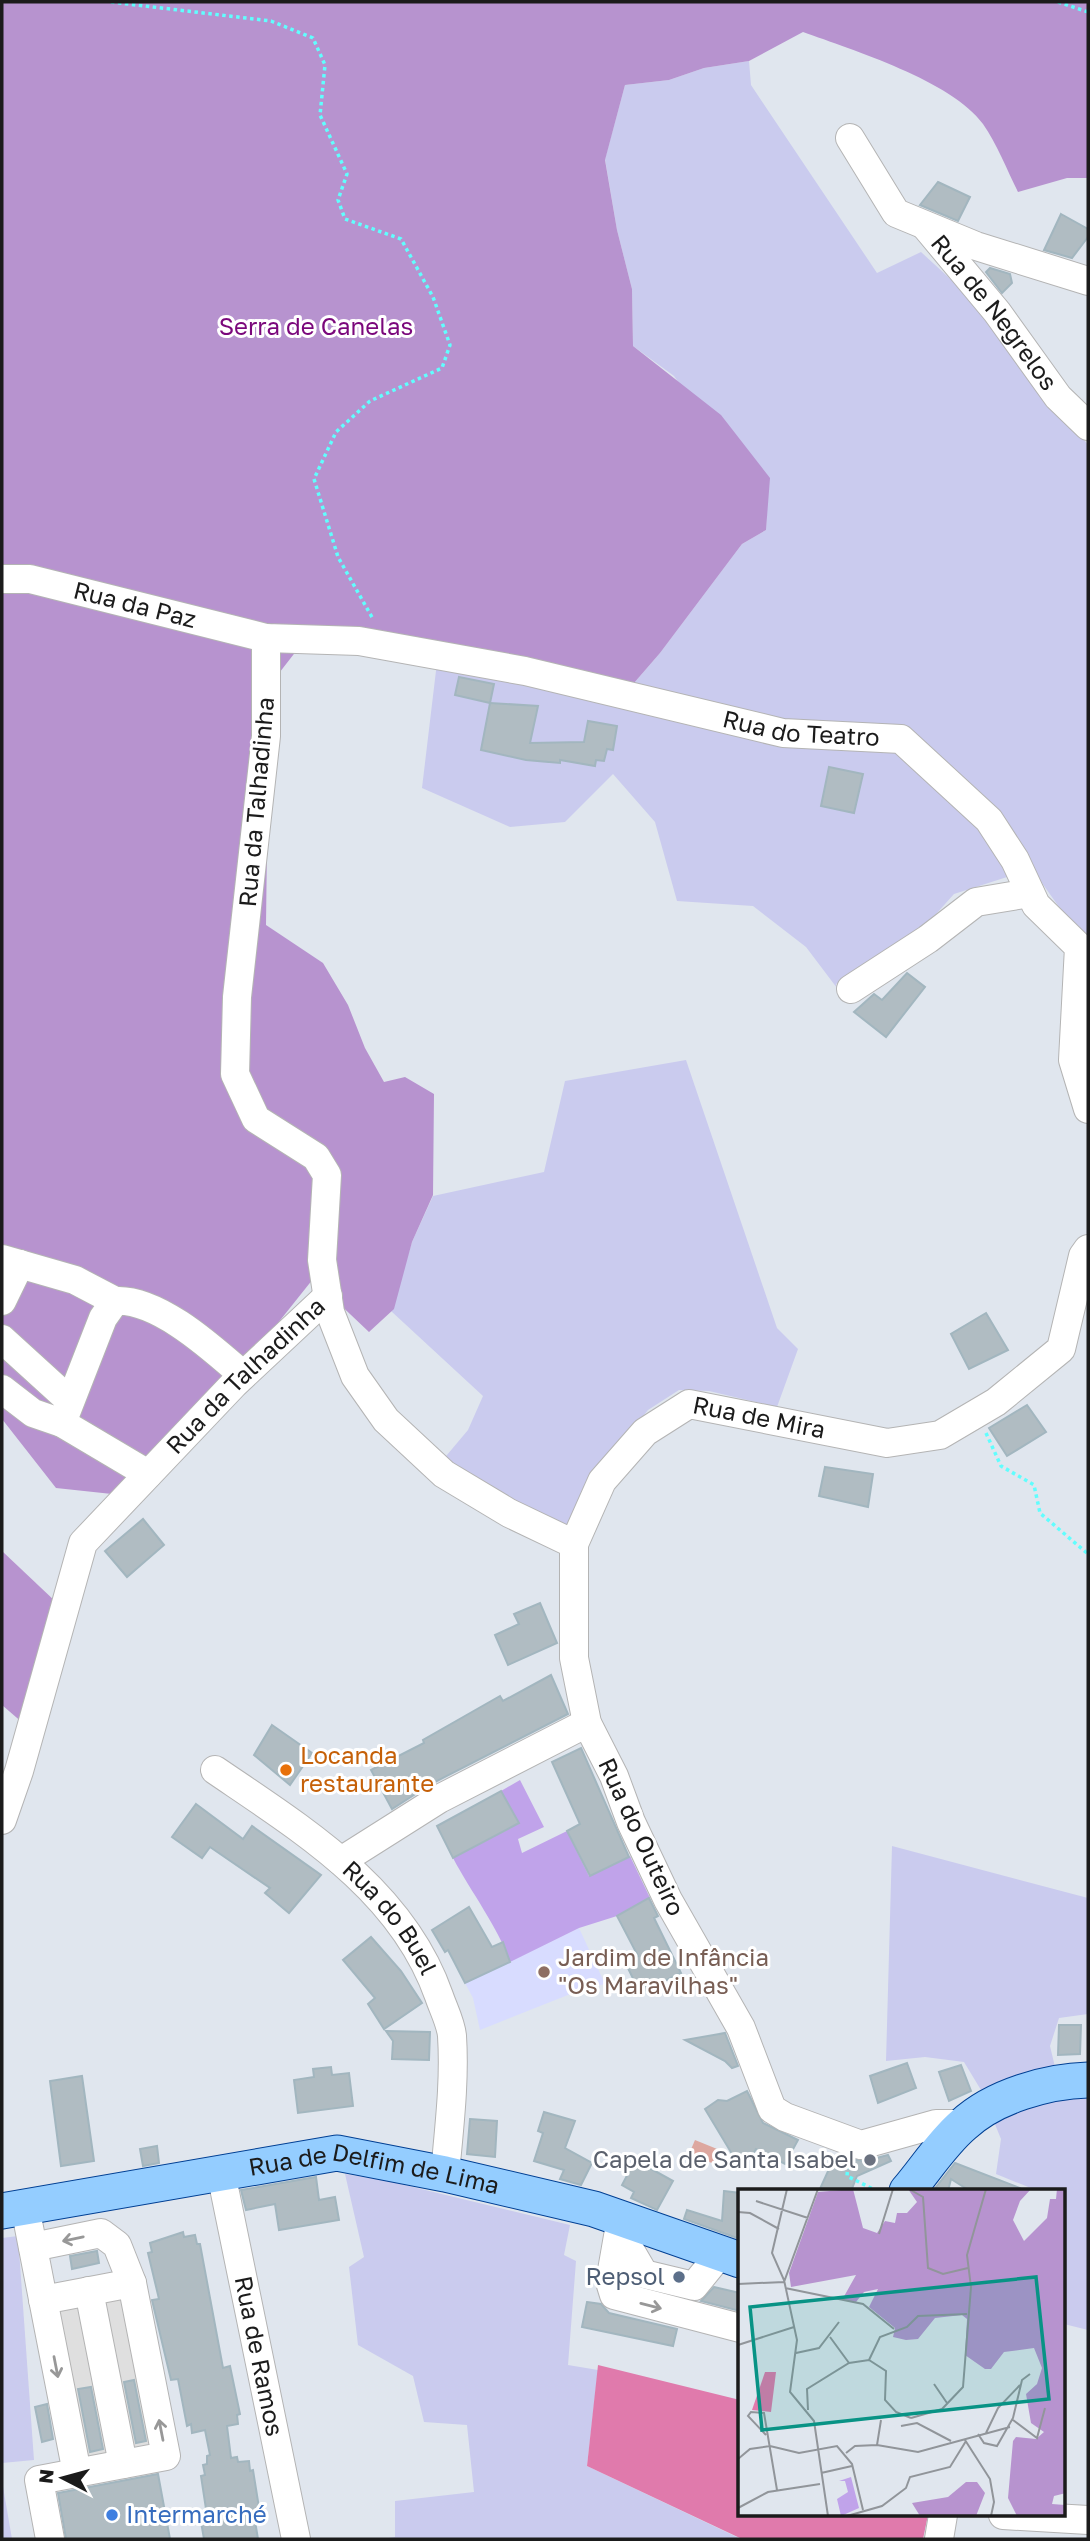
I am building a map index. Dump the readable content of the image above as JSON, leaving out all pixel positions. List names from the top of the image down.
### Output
{
  "streets": {
    "main road": ["Rua de Delfim de Lima"],
    "street": [
      "Rua de Negrelos",
      "Rua da Paz",
      "Rua do Teatro",
      "Rua da Talhadinha",
      "Rua de Mira",
      "Rua do Outeiro",
      "Rua do Buel",
      "Rua de Ramos"
    ]
  },
  "crossings": [
    ["Rua da Paz", "Rua do Teatro"],
    ["Rua da Paz", "Rua da Talhadinha"],
    ["Rua do Teatro", "Rua da Talhadinha"],
    ["Rua de Mira", "Rua do Outeiro"],
    ["Rua de Mira", "Rua do Buel"],
    ["Rua do Outeiro", "Rua do Buel"],
    ["Rua do Buel", "Rua de Delfim de Lima"],
    ["Rua de Delfim de Lima", "Rua de Ramos"]
  ],
  "parks": ["Serra de Canelas"],
  "places": [
    "Locanda restaurante",
    "Jardim de Infância \"Os Maravilhas\"",
    "Capela de Santa Isabel",
    "Repsol",
    "Intermarché"
  ],
  "north": "left"
}
